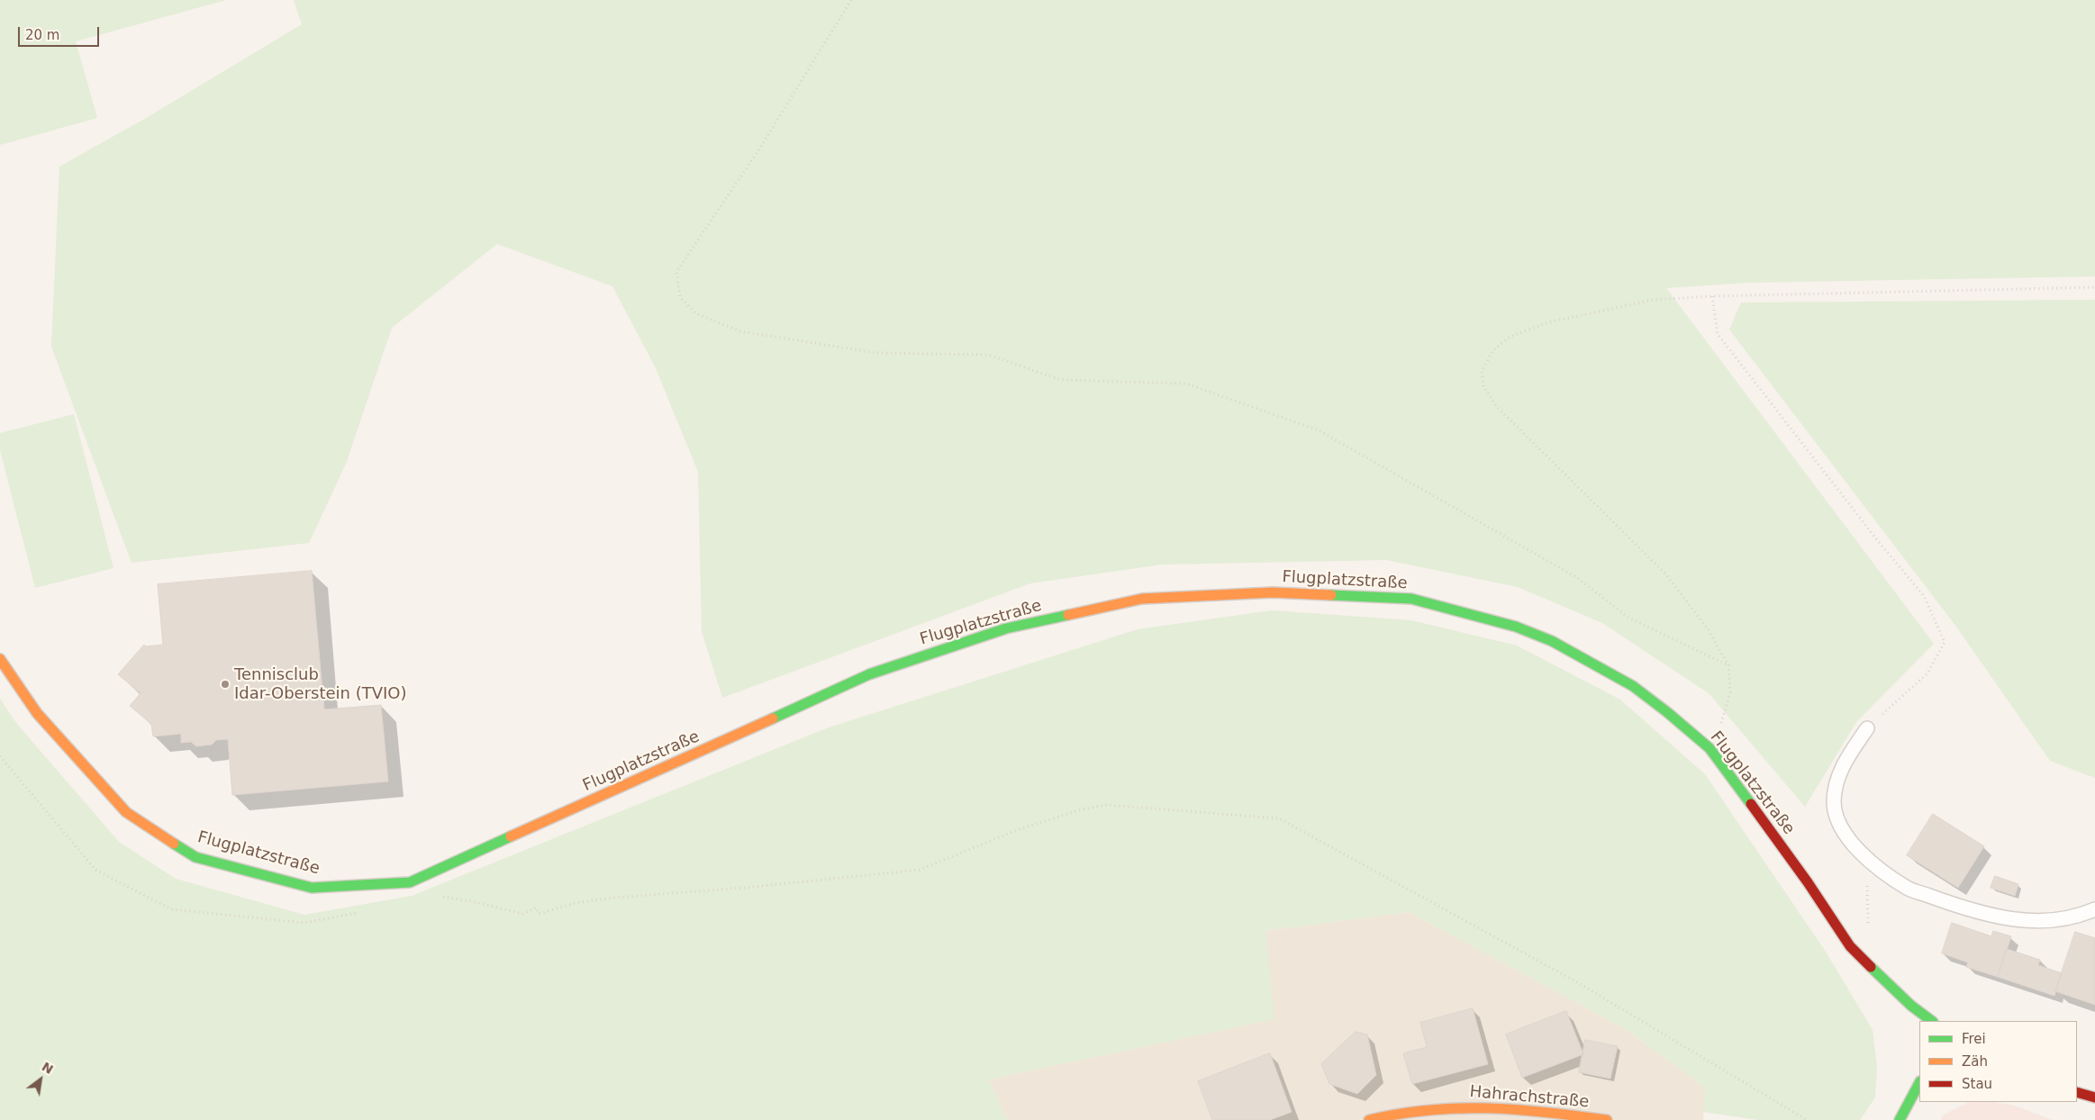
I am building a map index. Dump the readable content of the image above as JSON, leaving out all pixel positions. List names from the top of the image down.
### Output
{
  "streets": {
    "street": ["Flugplatzstraße", "Hahrachstraße"]
  },
  "places": ["Tennisclub Idar-Oberstein (TVIO)"],
  "legend": ["Frei", "Zäh", "Stau"],
  "scale_bar": "20 m",
  "north": "top right"
}
